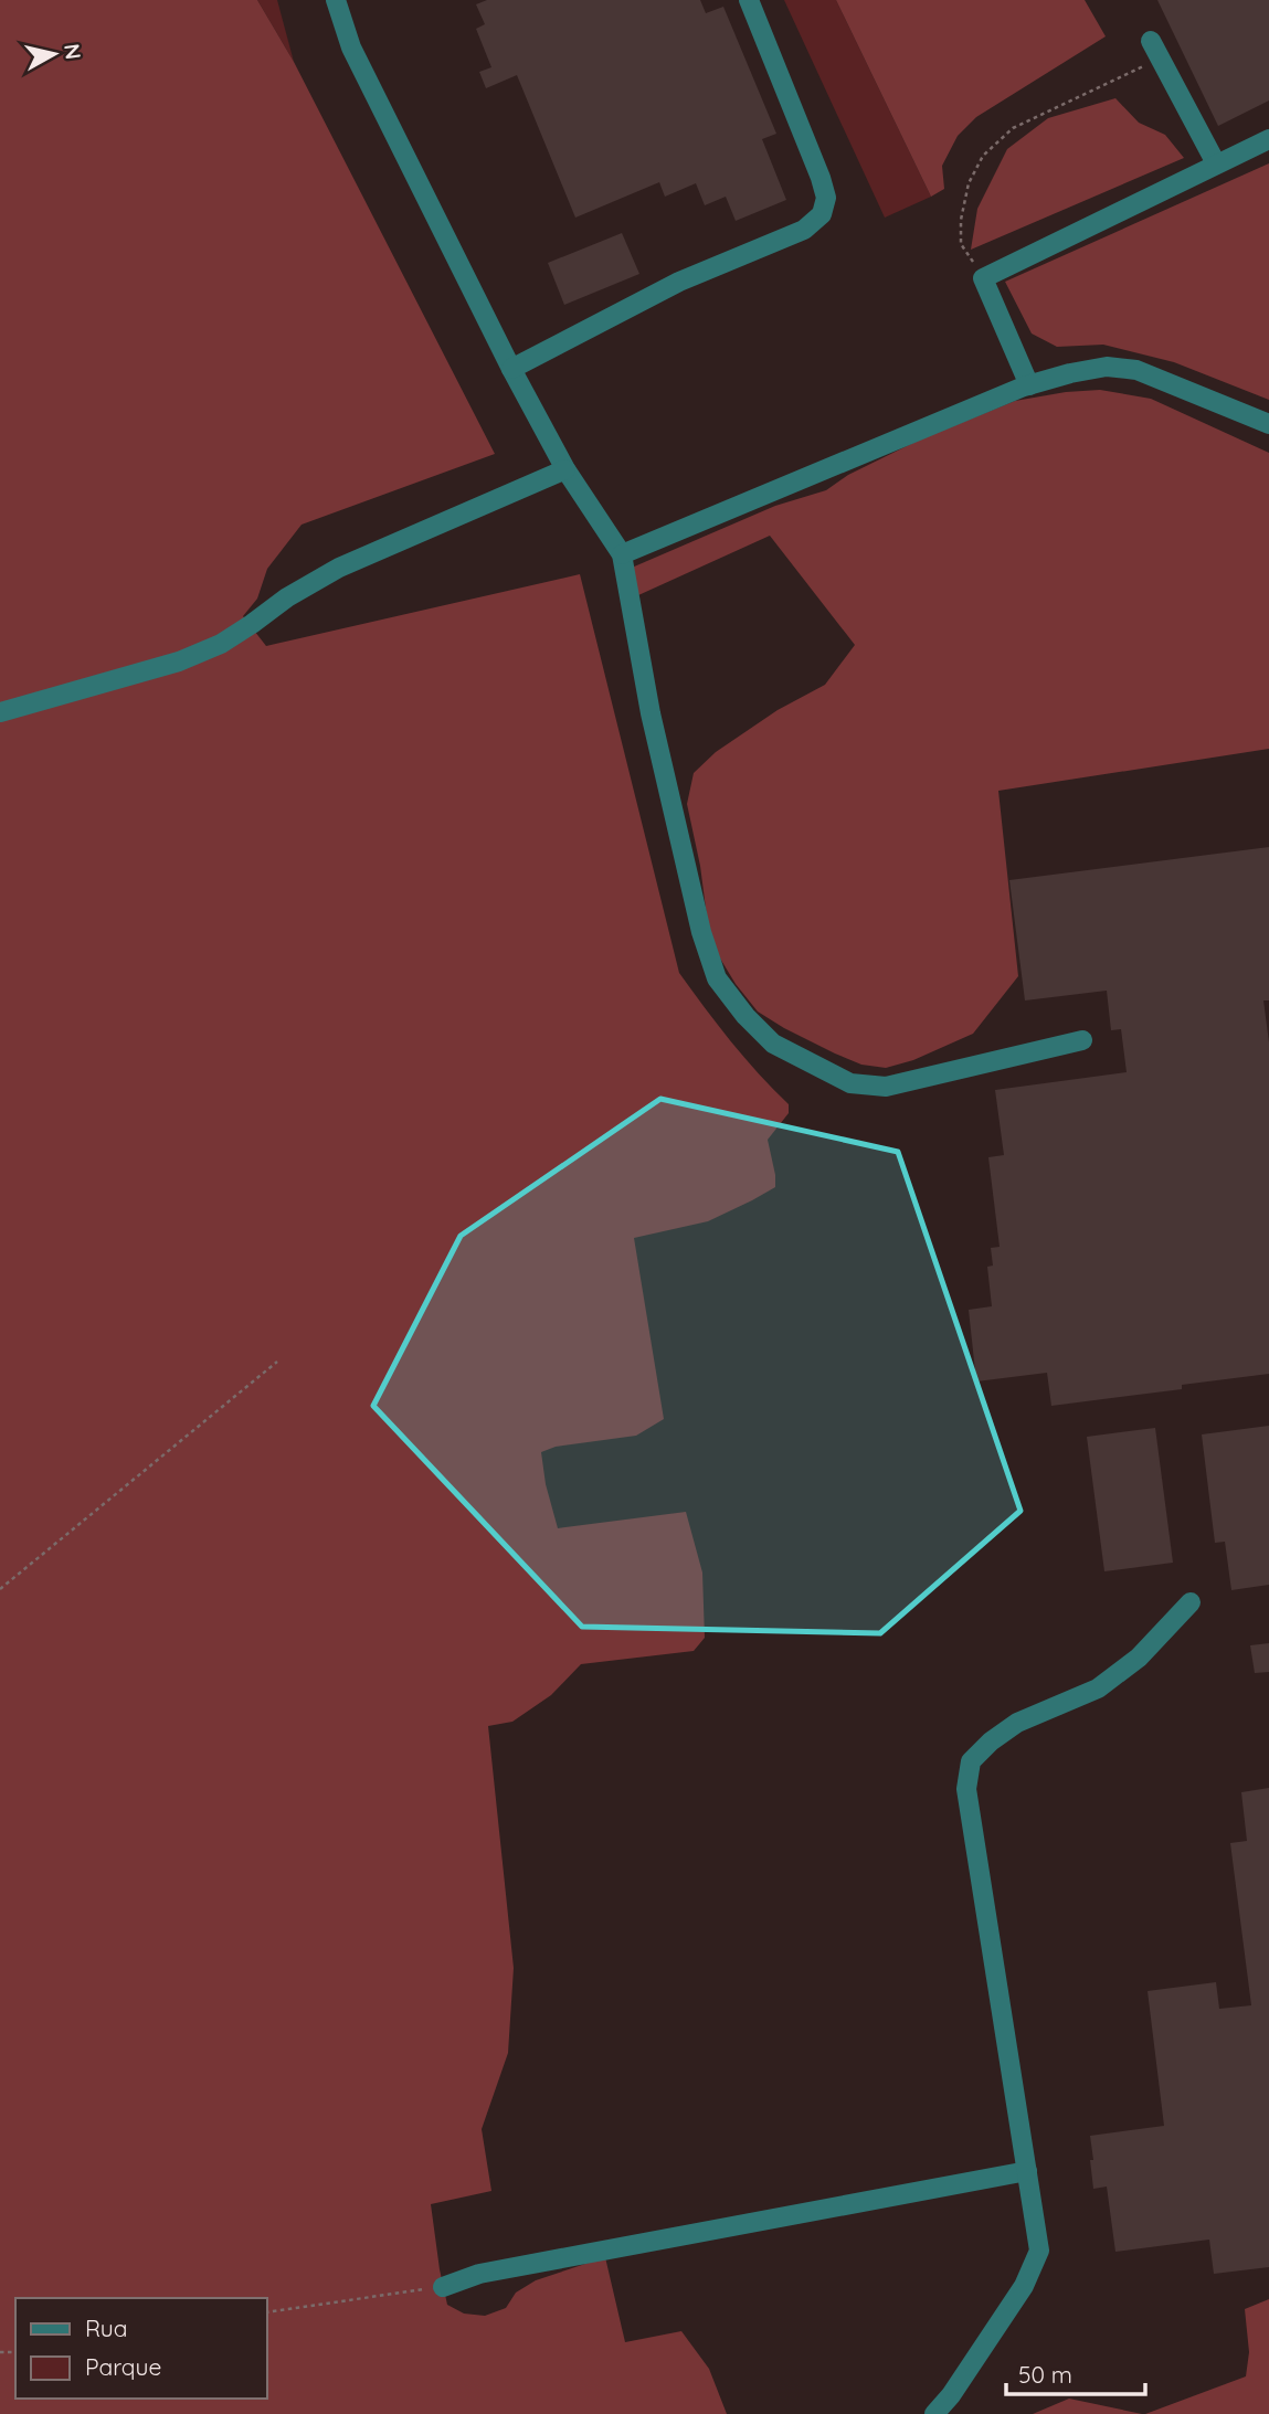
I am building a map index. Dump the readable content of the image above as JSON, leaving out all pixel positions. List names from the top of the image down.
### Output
{
  "legend": ["Rua", "Parque"],
  "scale_bar": "50 m",
  "north": "right"
}
